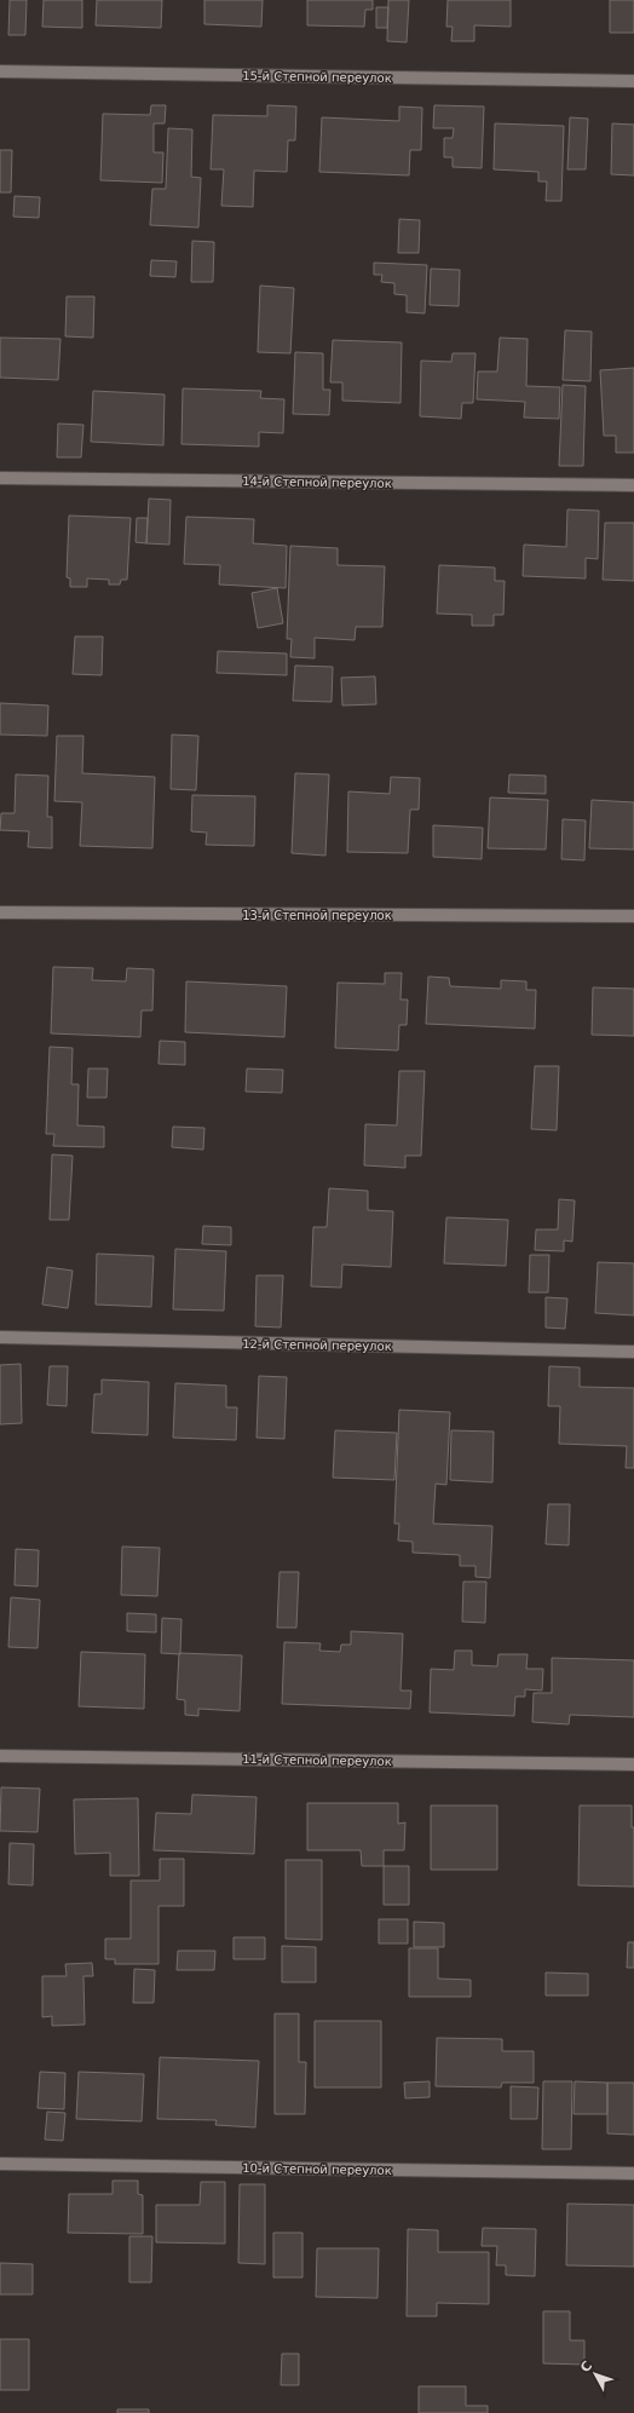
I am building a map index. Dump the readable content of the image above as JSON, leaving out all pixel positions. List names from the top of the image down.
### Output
{
  "streets": {
    "street": [
      "15-й Степной переулок",
      "14-й Степной переулок",
      "13-й Степной переулок",
      "12-й Степной переулок",
      "11-й Степной переулок",
      "10-й Степной переулок"
    ]
  },
  "north": "top left"
}
